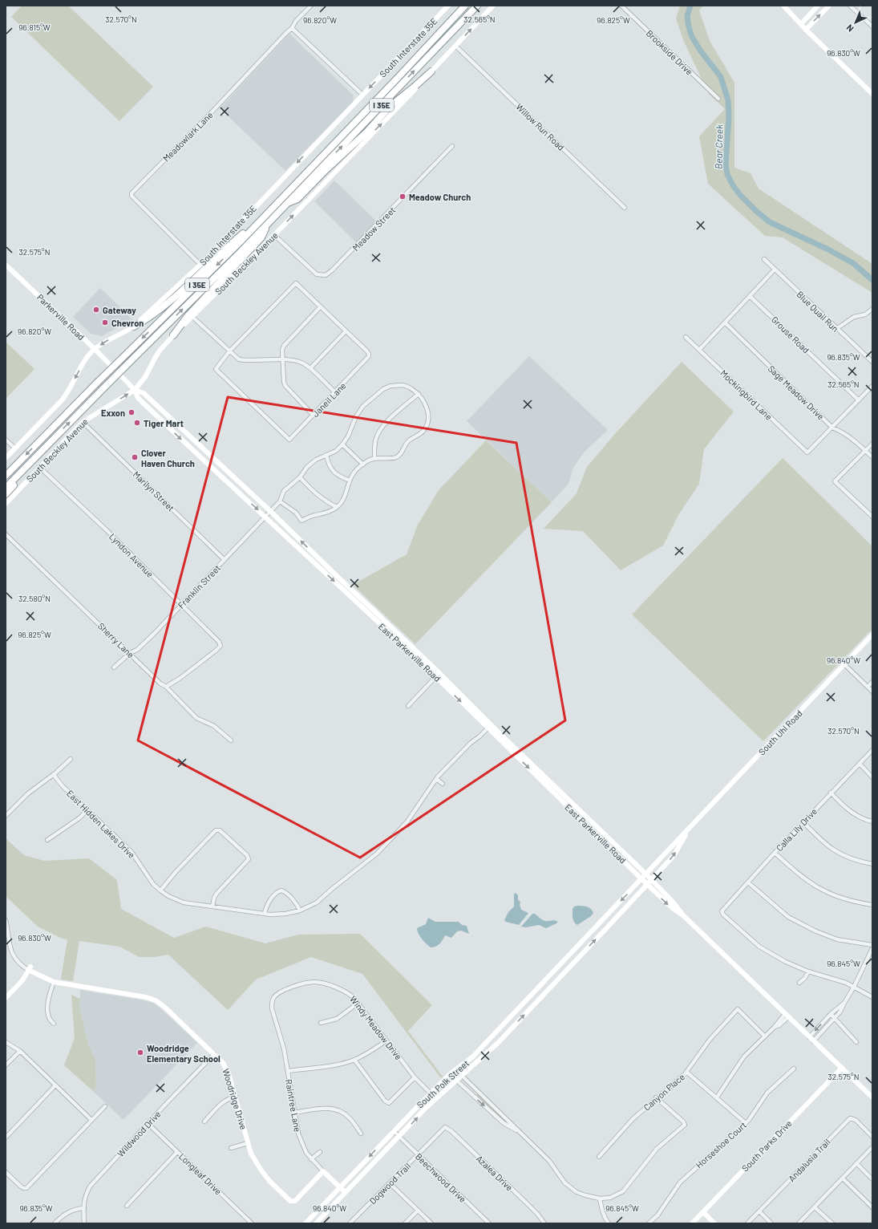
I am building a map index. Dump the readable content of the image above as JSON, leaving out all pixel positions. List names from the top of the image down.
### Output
{
  "streets": {
    "highway": ["I 35E"],
    "main road": [
      "South Interstate 35E",
      "South Beckley Avenue",
      "Parkerville Road",
      "East Parkerville Road",
      "South Uhl Road",
      "South Polk Street",
      "Woodridge Drive",
      "Raintree Lane",
      "South Parks Drive"
    ],
    "street": [
      "Brookside Drive",
      "Willow Run Road",
      "Meadowlark Lane",
      "Meadow Street",
      "Blue Quail Run",
      "Grouse Road",
      "Sage Meadow Drive",
      "Mockingbird Lane",
      "Janeil Lane",
      "Marilyn Street",
      "Lyndon Avenue",
      "Franklin Street",
      "Sherry Lane",
      "East Hidden Lakes Drive",
      "Calla Lily Drive",
      "Windy Meadow Drive",
      "Canyon Place",
      "Wildwood Drive",
      "Horseshoe Court",
      "Andalusia Trail",
      "Azalea Drive",
      "Longleaf Drive",
      "Beechwood Drive",
      "Dogwood Trail"
    ]
  },
  "crossings": [
    ["South Interstate 35E", "Meadowlark Lane"],
    ["South Interstate 35E", "Parkerville Road"],
    ["Willow Run Road", "South Beckley Avenue"],
    ["Meadow Street", "South Beckley Avenue"],
    ["South Beckley Avenue", "Marilyn Street"],
    ["South Beckley Avenue", "Lyndon Avenue"],
    ["South Beckley Avenue", "East Parkerville Road"],
    ["Parkerville Road", "East Parkerville Road"],
    ["Sage Meadow Drive", "Mockingbird Lane"],
    ["Marilyn Street", "Franklin Street"],
    ["Lyndon Avenue", "Franklin Street"],
    ["Lyndon Avenue", "Sherry Lane"],
    ["Franklin Street", "Sherry Lane"],
    ["Franklin Street", "East Parkerville Road"],
    ["East Parkerville Road", "South Uhl Road"],
    ["East Parkerville Road", "East Hidden Lakes Drive"],
    ["East Parkerville Road", "South Polk Street"],
    ["East Parkerville Road", "South Parks Drive"],
    ["South Uhl Road", "South Polk Street"],
    ["Windy Meadow Drive", "South Polk Street"],
    ["Windy Meadow Drive", "Raintree Lane"],
    ["South Polk Street", "Raintree Lane"],
    ["South Polk Street", "Beechwood Drive"],
    ["Woodridge Drive", "Raintree Lane"],
    ["Woodridge Drive", "Wildwood Drive"],
    ["Wildwood Drive", "Longleaf Drive"],
    ["Azalea Drive", "Dogwood Trail"],
    ["Beechwood Drive", "Dogwood Trail"]
  ],
  "one_way": ["South Interstate 35E", "South Beckley Avenue"],
  "water": ["Bear Creek"],
  "places": [
    "Meadow Church",
    "Gateway",
    "Chevron",
    "Exxon",
    "Tiger Mart",
    "Clover Haven Church",
    "Woodridge Elementary School"
  ],
  "north": "bottom left",
  "coordinates": [
    "32.570°N",
    "32.565°N",
    "96.820°W",
    "96.825°W",
    "96.815°W",
    "96.830°W",
    "32.575°N",
    "96.835°W",
    "32.580°N",
    "96.840°W",
    "96.845°W"
  ]
}
